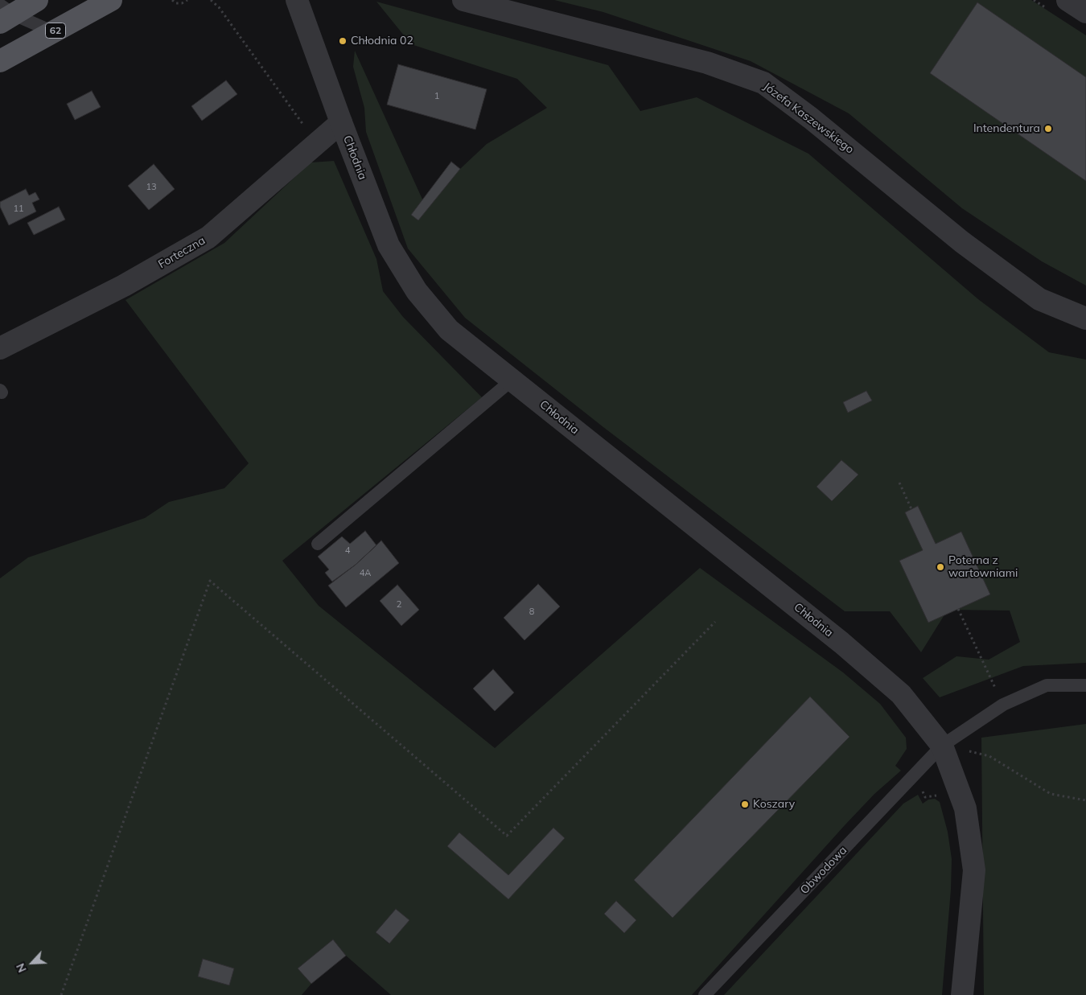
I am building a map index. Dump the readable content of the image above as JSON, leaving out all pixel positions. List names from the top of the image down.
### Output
{
  "streets": {
    "main road": ["62"],
    "street": ["Józefa Kaszewskiego", "Chłodnia", "Forteczna"],
    "lane": ["Obwodowa"]
  },
  "crossings": [
    ["Chłodnia", "Forteczna"],
    ["Chłodnia", "Obwodowa"]
  ],
  "places": [
    "Chłodnia 02",
    "Intendentura",
    "Poterna z wartowniami",
    "Koszary"
  ],
  "house_numbers": [
    "1",
    "13",
    "11",
    "4",
    "4A",
    "2",
    "8"
  ],
  "north": "bottom left"
}
